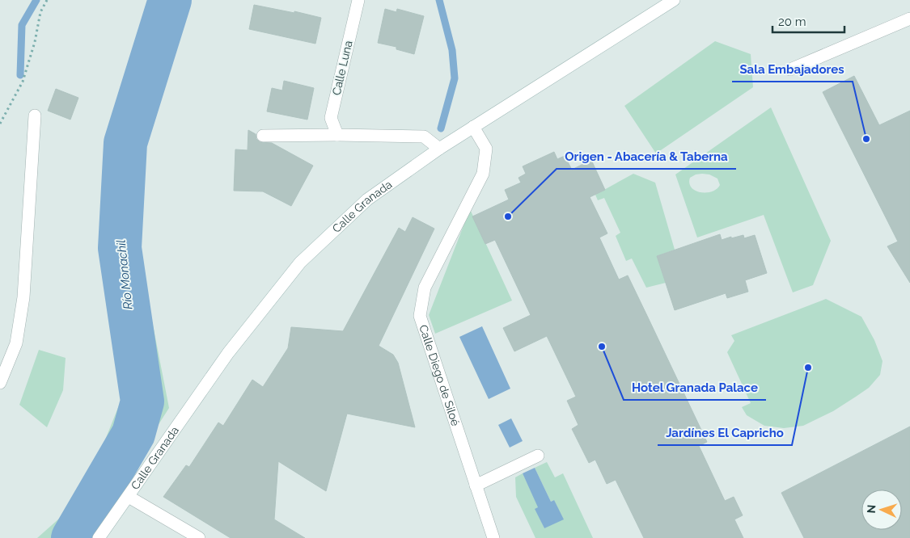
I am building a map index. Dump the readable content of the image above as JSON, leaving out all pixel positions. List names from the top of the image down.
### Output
{
  "streets": {
    "street": ["Calle Luna", "Calle Granada", "Calle Diego de Siloé"]
  },
  "crossings": [
    ["Calle Granada", "Calle Diego de Siloé"]
  ],
  "water": ["Río Monachil"],
  "places": [
    "Sala Embajadores",
    "Origen - Abacería & Taberna",
    "Hotel Granada Palace",
    "Jardínes El Capricho"
  ],
  "scale_bar": "20 m",
  "north": "left"
}
